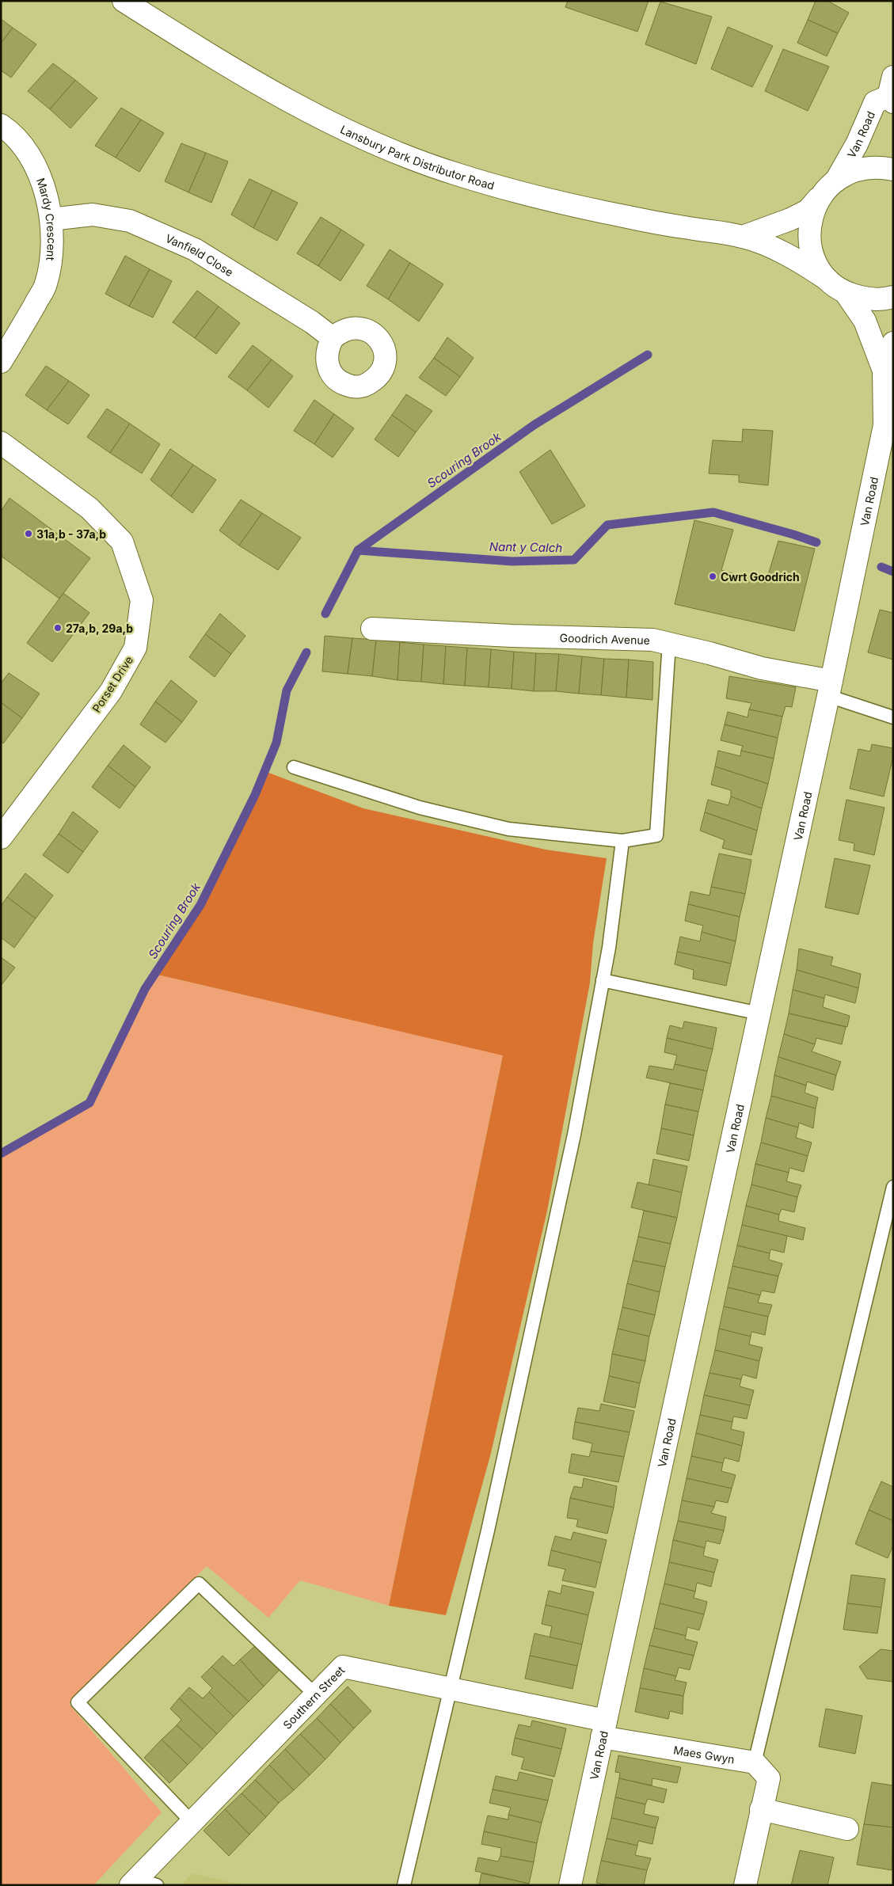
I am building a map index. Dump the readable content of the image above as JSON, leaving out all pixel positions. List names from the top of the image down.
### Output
{
  "streets": {
    "street": [
      "Van Road",
      "Lansbury Park Distributor Road",
      "Mardy Crescent",
      "Vanfield Close",
      "Goodrich Avenue",
      "Porset Drive",
      "Southern Street",
      "Maes Gwyn"
    ]
  },
  "crossings": [
    ["Van Road", "Lansbury Park Distributor Road"],
    ["Van Road", "Goodrich Avenue"],
    ["Van Road", "Southern Street"],
    ["Van Road", "Maes Gwyn"],
    ["Mardy Crescent", "Vanfield Close"],
    ["Southern Street", "Maes Gwyn"]
  ],
  "water": ["Scouring Brook", "Nant y Calch"],
  "places": ["31a,b - 37a,b", "Cwrt Goodrich", "27a,b, 29a,b"]
}
